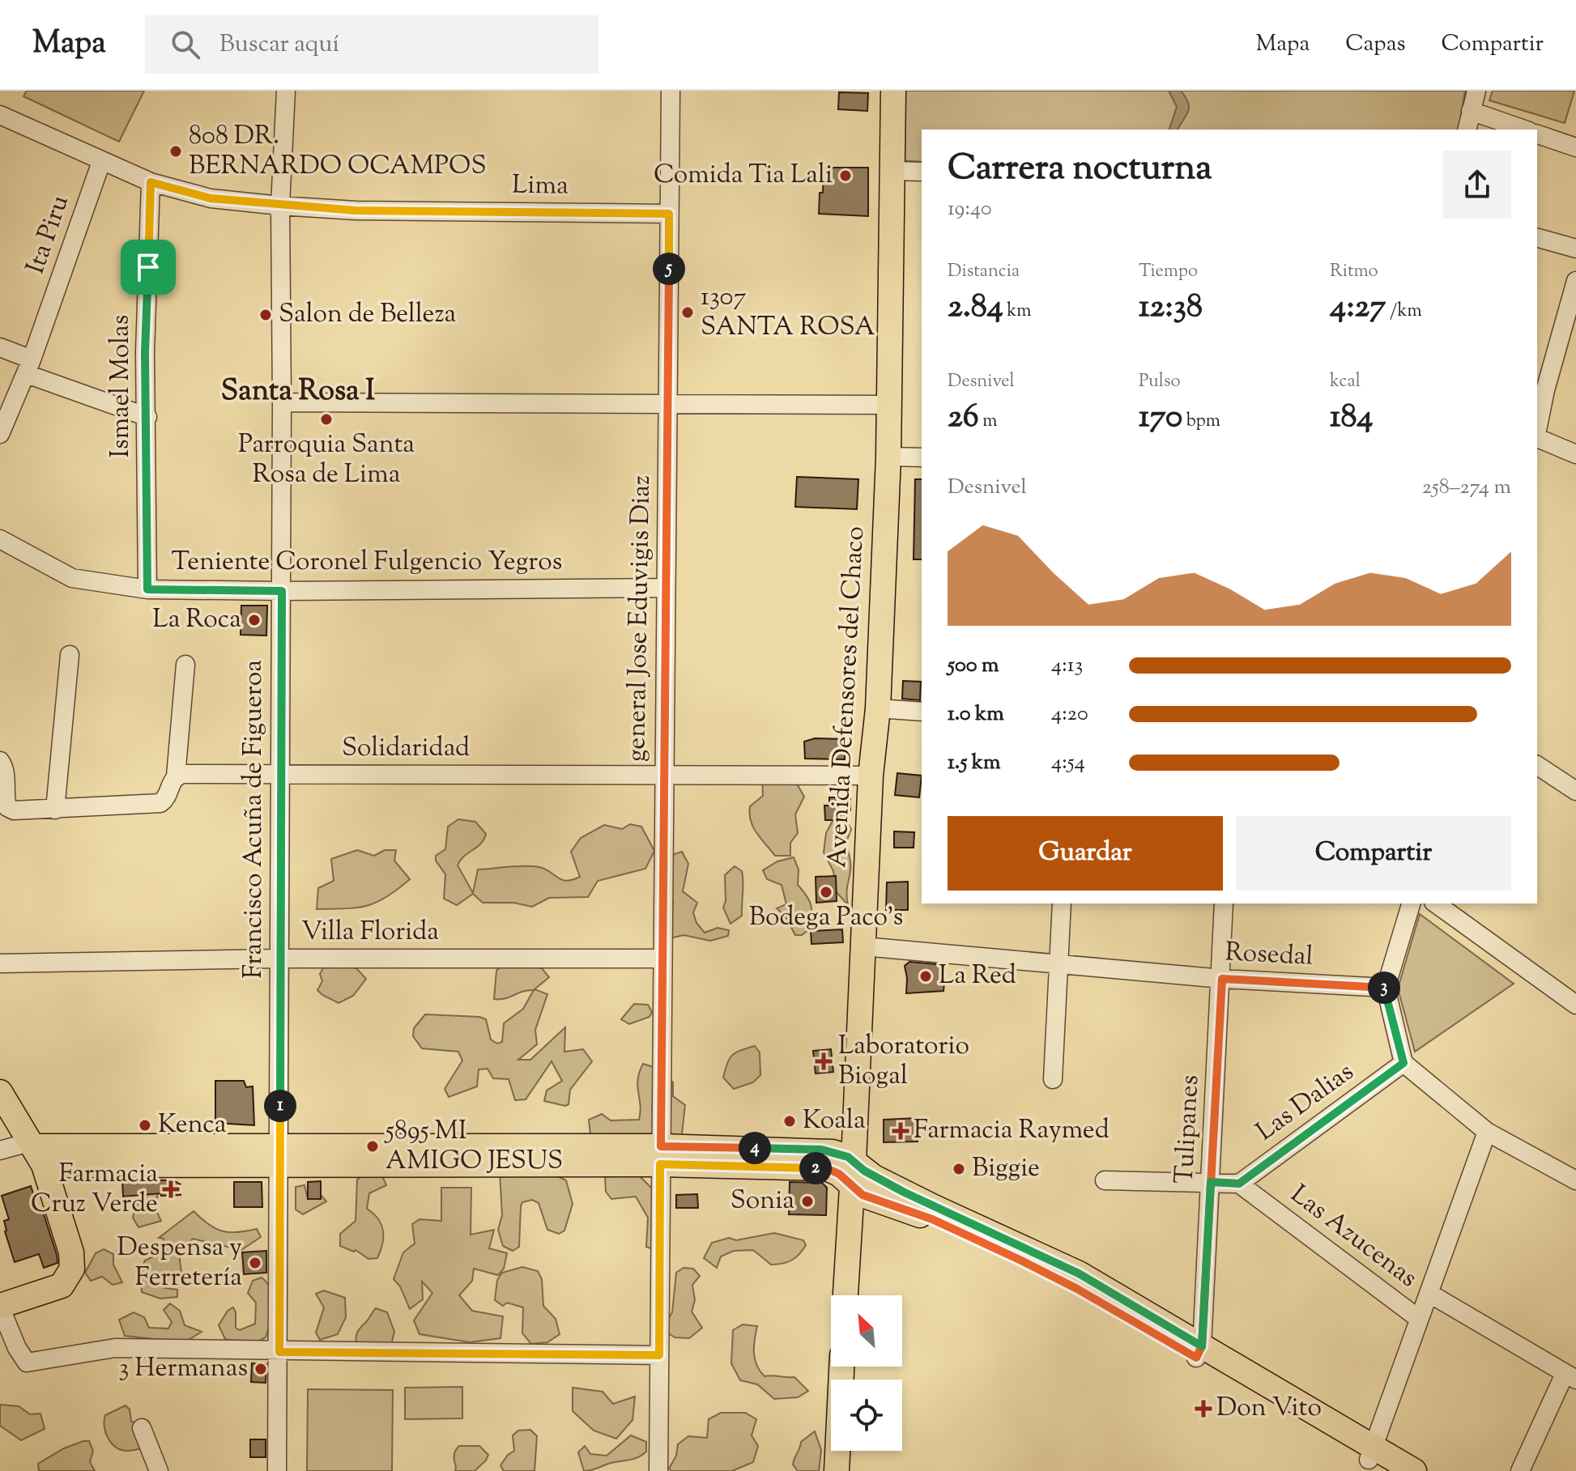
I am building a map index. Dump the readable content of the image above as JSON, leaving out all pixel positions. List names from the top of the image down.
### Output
{
  "streets": {
    "main road": ["Avenida Defensores del Chaco"],
    "street": [
      "Lima",
      "Ita Piru",
      "Ismael Molas",
      "Teniente Coronel Fulgencio Yegros",
      "general Jose Eduvigis Diaz",
      "Solidaridad",
      "Francisco Acuña de Figueroa",
      "Villa Florida",
      "Rosedal",
      "Las Dalias",
      "Tulipanes",
      "Las Azucenas"
    ]
  },
  "crossings": [
    ["Lima", "Ita Piru"],
    ["Lima", "Ismael Molas"],
    ["Lima", "general Jose Eduvigis Diaz"],
    ["Lima", "Francisco Acuña de Figueroa"],
    ["Ismael Molas", "Teniente Coronel Fulgencio Yegros"],
    ["Teniente Coronel Fulgencio Yegros", "general Jose Eduvigis Diaz"],
    ["Teniente Coronel Fulgencio Yegros", "Francisco Acuña de Figueroa"],
    ["general Jose Eduvigis Diaz", "Solidaridad"],
    ["general Jose Eduvigis Diaz", "Villa Florida"],
    ["Avenida Defensores del Chaco", "Solidaridad"],
    ["Avenida Defensores del Chaco", "Rosedal"],
    ["Solidaridad", "Francisco Acuña de Figueroa"],
    ["Francisco Acuña de Figueroa", "Villa Florida"],
    ["Rosedal", "Tulipanes"],
    ["Las Dalias", "Las Azucenas"]
  ],
  "districts": ["Santa Rosa I"],
  "places": {
    "other": [
      "808 DR. BERNARDO OCAMPOS",
      "Comida Tia Lali",
      "1307 SANTA ROSA",
      "Salon de Belleza",
      "Parroquia Santa Rosa de Lima",
      "La Roca",
      "Bodega Paco's",
      "La Red",
      "Koala",
      "Kenca",
      "5895 MI AMIGO JESUS",
      "Biggie",
      "Sonia",
      "Despensa y Ferretería",
      "3 Hermanas"
    ],
    "health": [
      "Laboratorio Biogal",
      "Farmacia Raymed",
      "Farmacia Cruz Verde",
      "Don Vito"
    ]
  },
  "north": "top left",
  "page": {
    "header": "Mapa",
    "search": "Buscar aquí",
    "nav": ["Mapa", "Capas", "Compartir"],
    "heading": ["Carrera nocturna", "19:40"],
    "stats": [
      ["Distancia", "2.84 km"],
      ["Tiempo", "12:38"],
      ["Ritmo", "4:27 /km"],
      ["Desnivel", "26 m"],
      ["Pulso", "170 bpm"],
      ["kcal", "184"]
    ],
    "pins": [
      "5",
      "3",
      "1",
      "4",
      "2"
    ],
    "chart": ["Desnivel", "258–274 m"],
    "list": [
      {
        "name": "500 m",
        "note": "4:13"
      },
      {
        "name": "1.0 km",
        "note": "4:20"
      },
      {
        "name": "1.5 km",
        "note": "4:54"
      }
    ],
    "buttons": ["Guardar", "Compartir"]
  }
}
